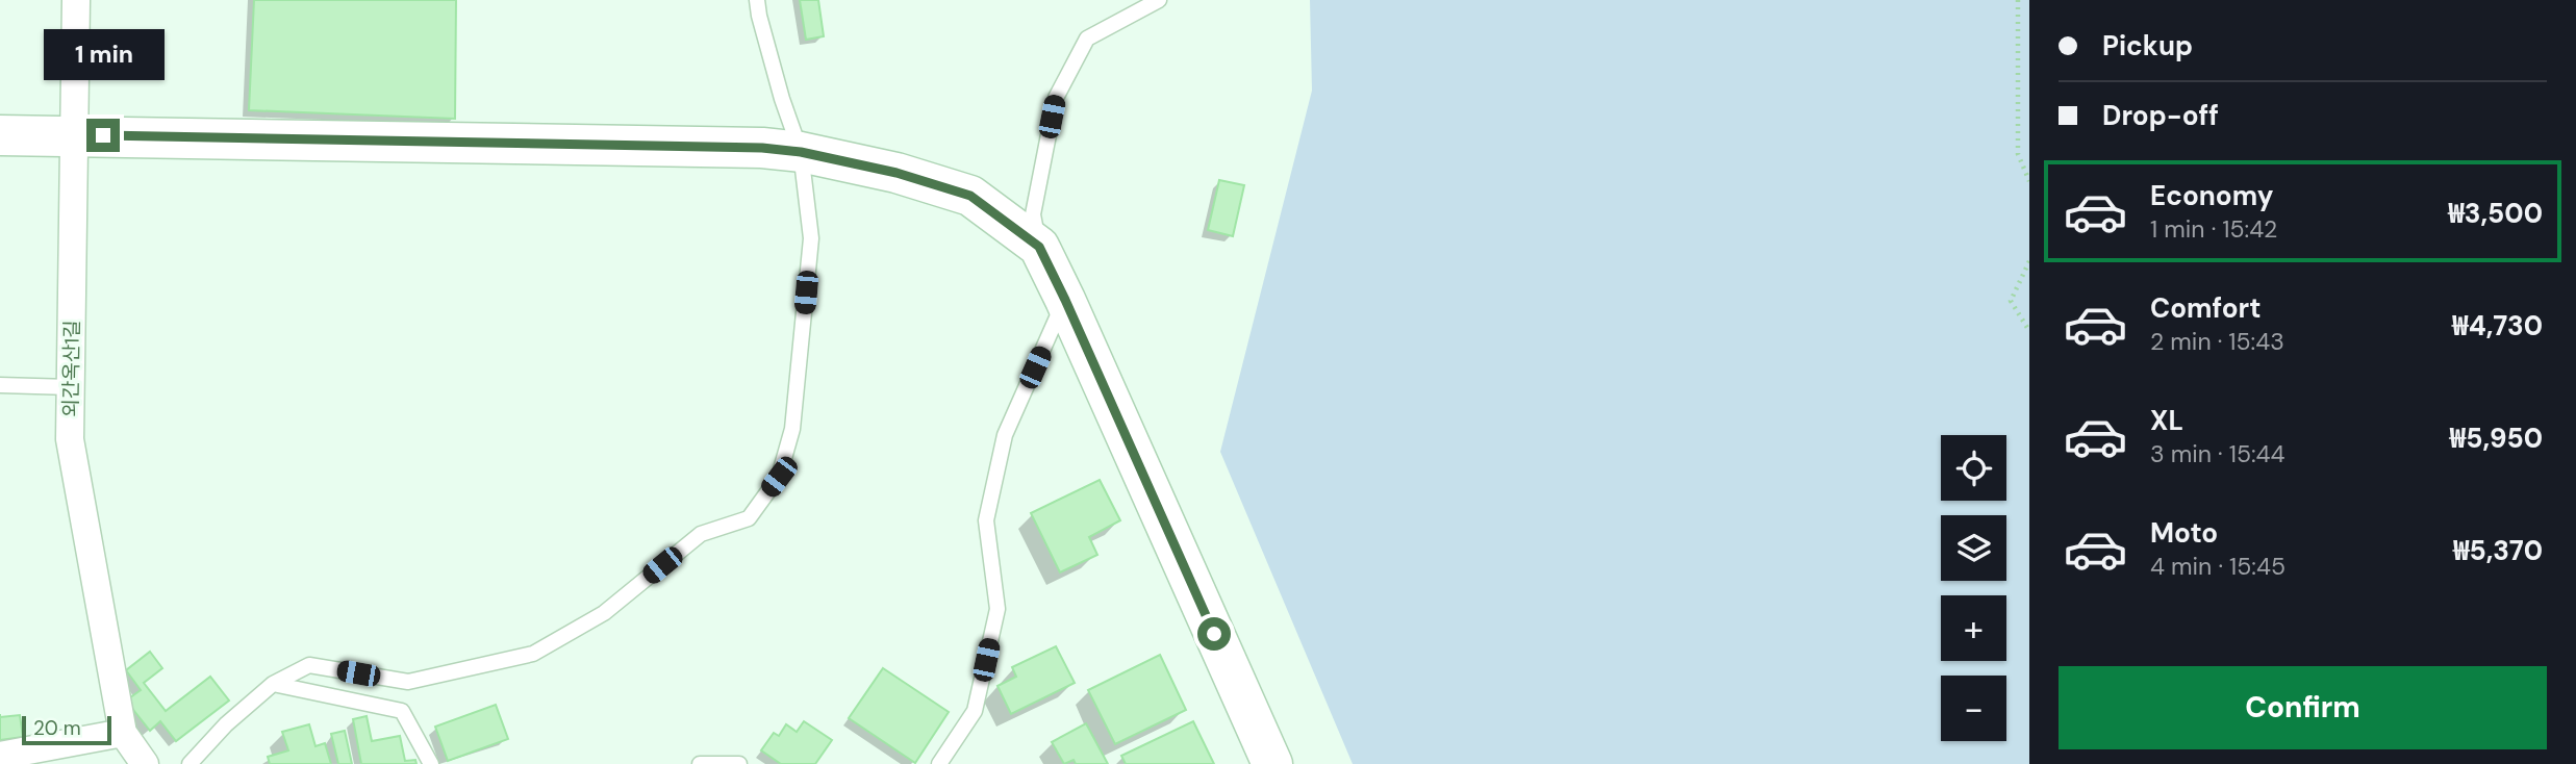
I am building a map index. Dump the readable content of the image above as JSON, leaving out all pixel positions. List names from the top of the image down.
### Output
{
  "streets": {
    "street": ["외간옥산1길"]
  },
  "scale_bar": "20 m",
  "page": {
    "banner": ["Pickup", "Drop-off"],
    "bubble": "1 min",
    "list": [
      {
        "name": "Economy",
        "note": "1 min · 15:42",
        "value": "₩3,500"
      },
      {
        "name": "Comfort",
        "note": "2 min · 15:43",
        "value": "₩4,730"
      },
      {
        "name": "XL",
        "note": "3 min · 15:44",
        "value": "₩5,950"
      },
      {
        "name": "Moto",
        "note": "4 min · 15:45",
        "value": "₩5,370"
      }
    ],
    "map_buttons": ["+", "−"],
    "buttons": "Confirm",
    "scale": "20 m"
  }
}
